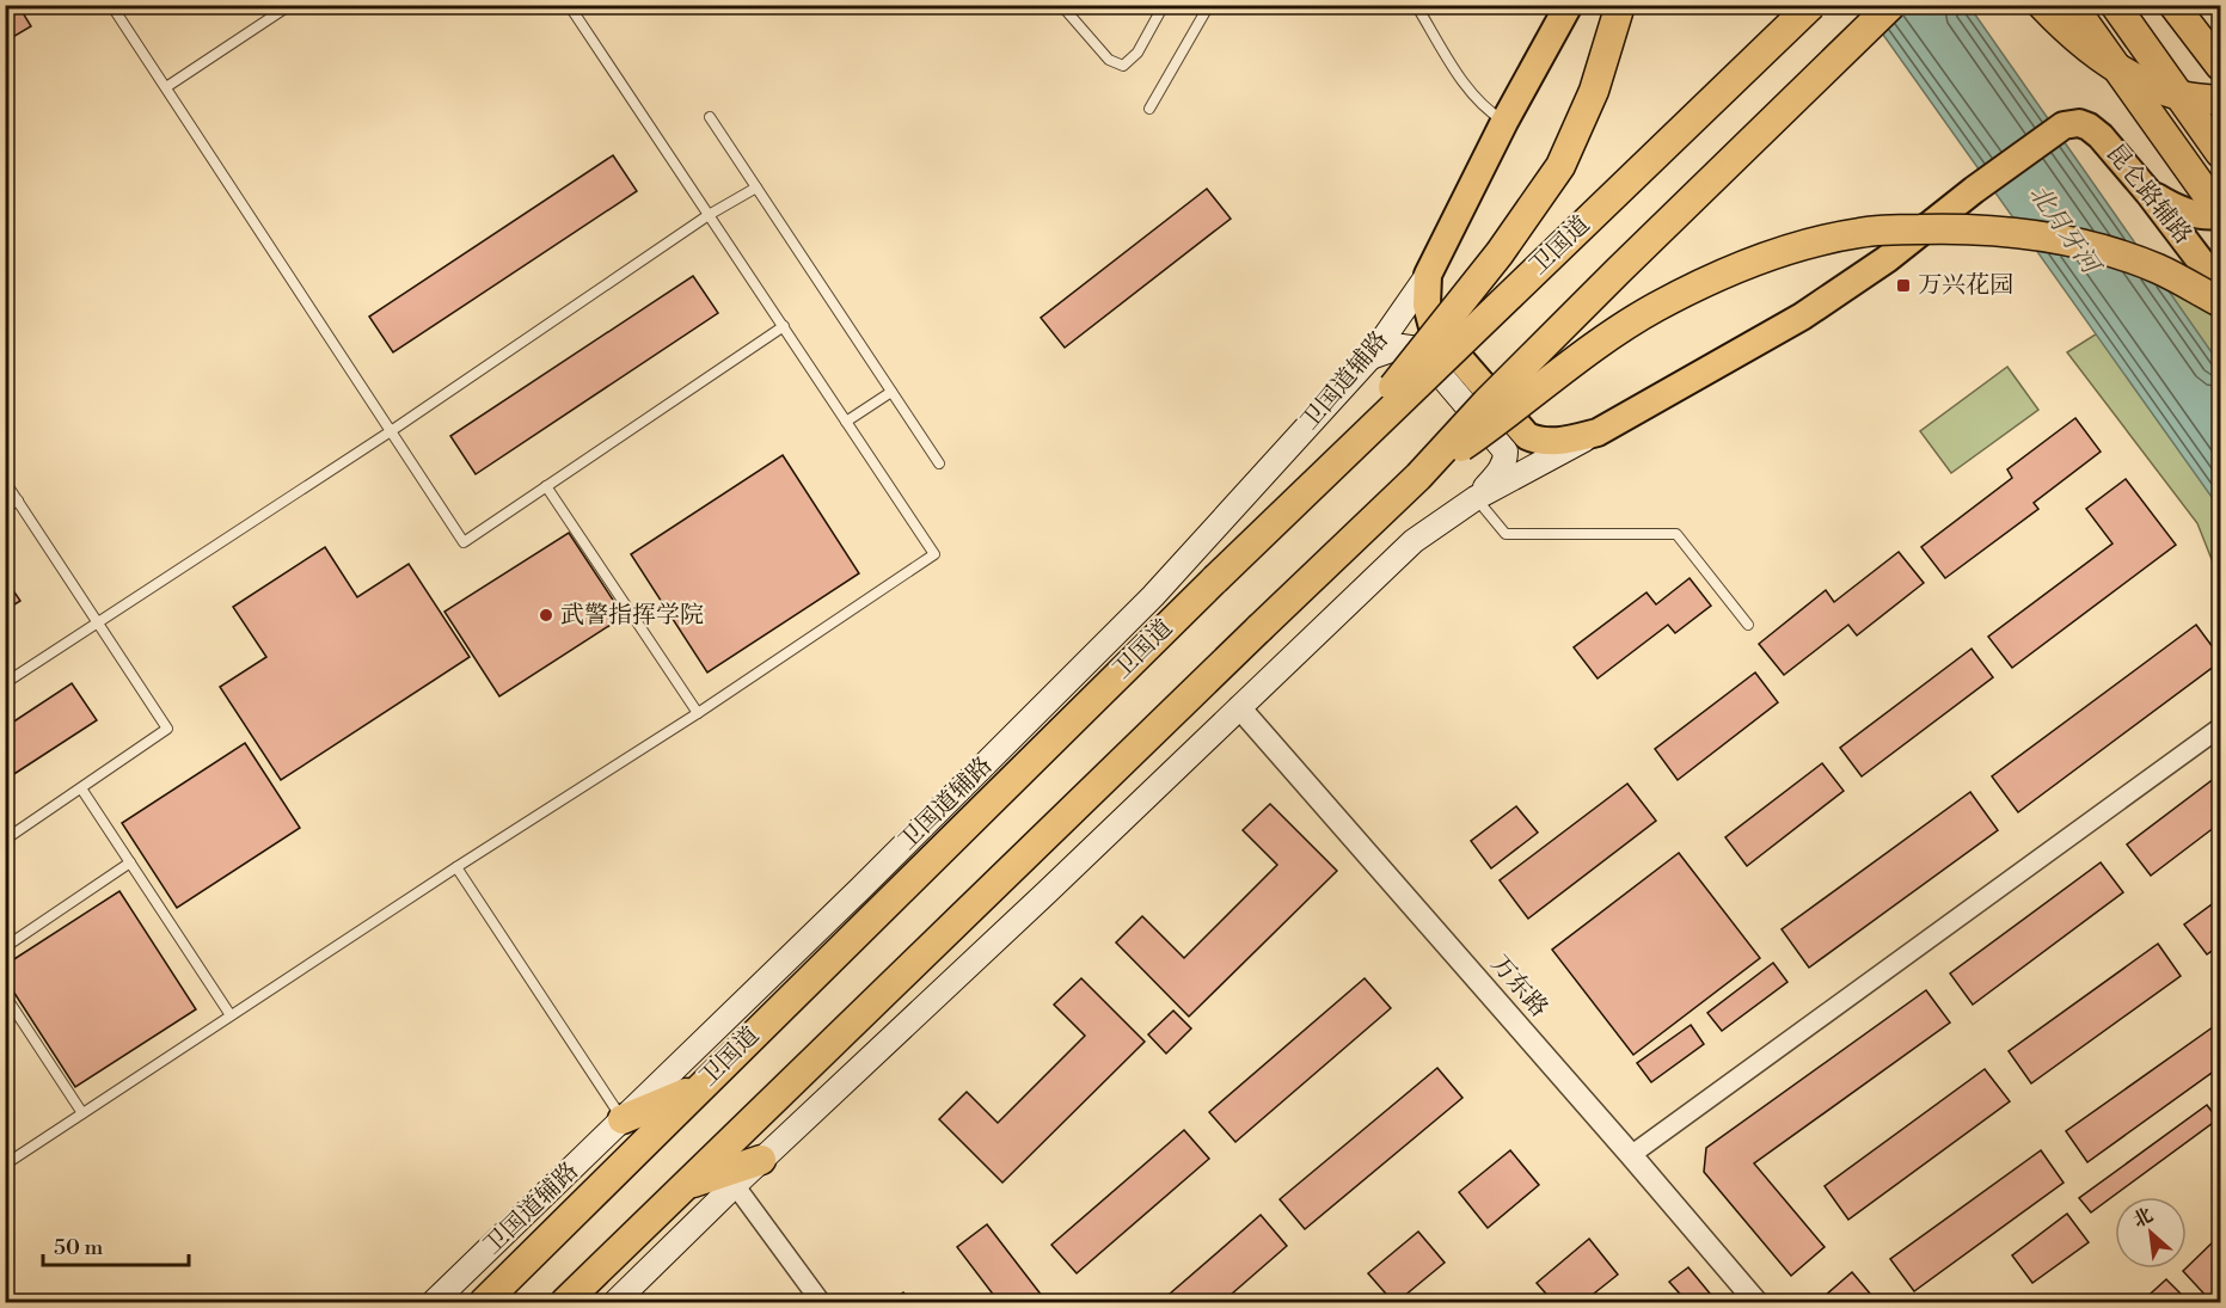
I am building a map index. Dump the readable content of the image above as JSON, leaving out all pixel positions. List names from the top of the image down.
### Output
{
  "streets": {
    "highway": ["卫国道"],
    "main road": ["昆仑路辅路", "卫国道辅路"],
    "street": ["万东路"]
  },
  "water": ["北月牙河"],
  "places": {
    "transit": ["万兴花园"],
    "other": ["武警指挥学院"]
  },
  "scale_bar": "50 m",
  "north": "top left"
}
